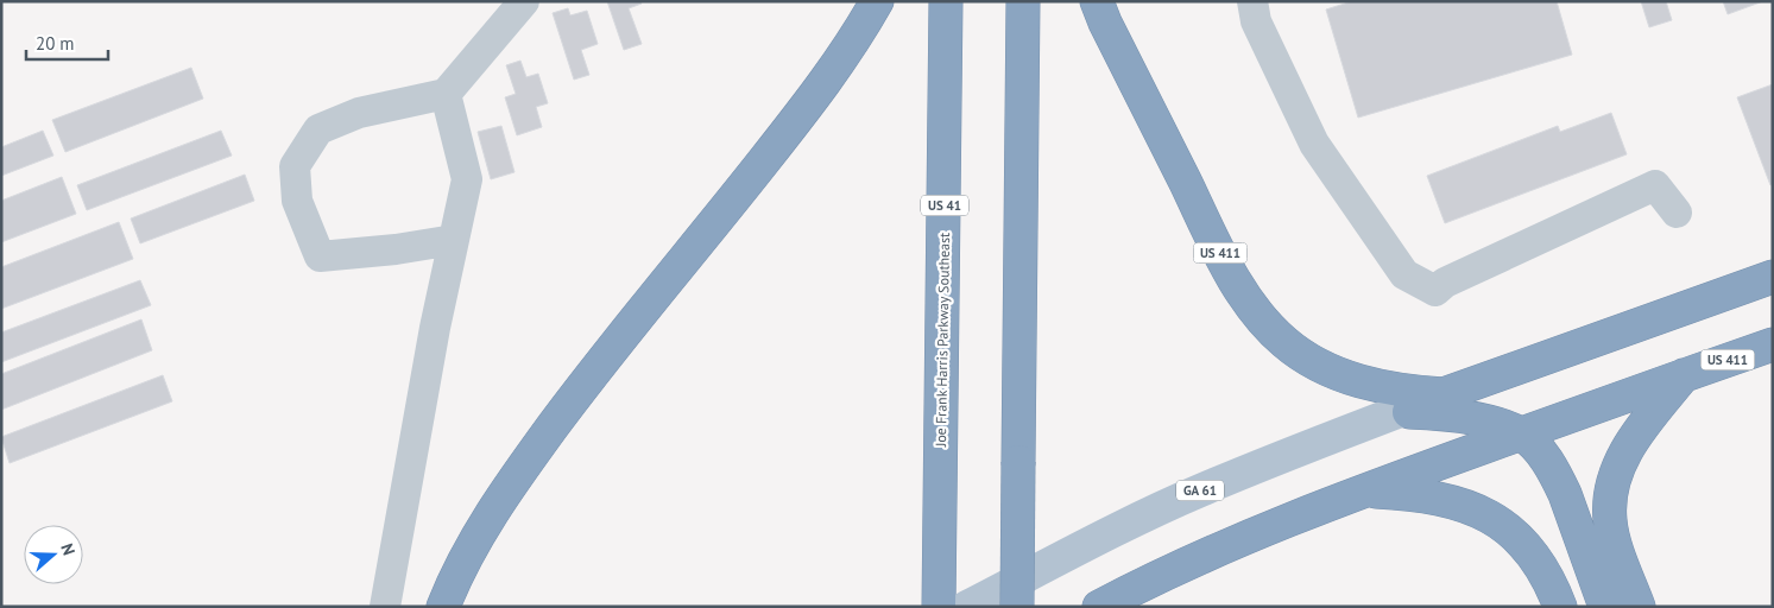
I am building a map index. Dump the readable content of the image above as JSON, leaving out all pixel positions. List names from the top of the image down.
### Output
{
  "streets": {
    "highway": ["US 41", "US 411", "Joe Frank Harris Parkway Southeast"],
    "main road": ["GA 61"]
  },
  "crossings": [
    ["US 411", "GA 61"]
  ],
  "scale_bar": "20 m",
  "north": "right"
}
